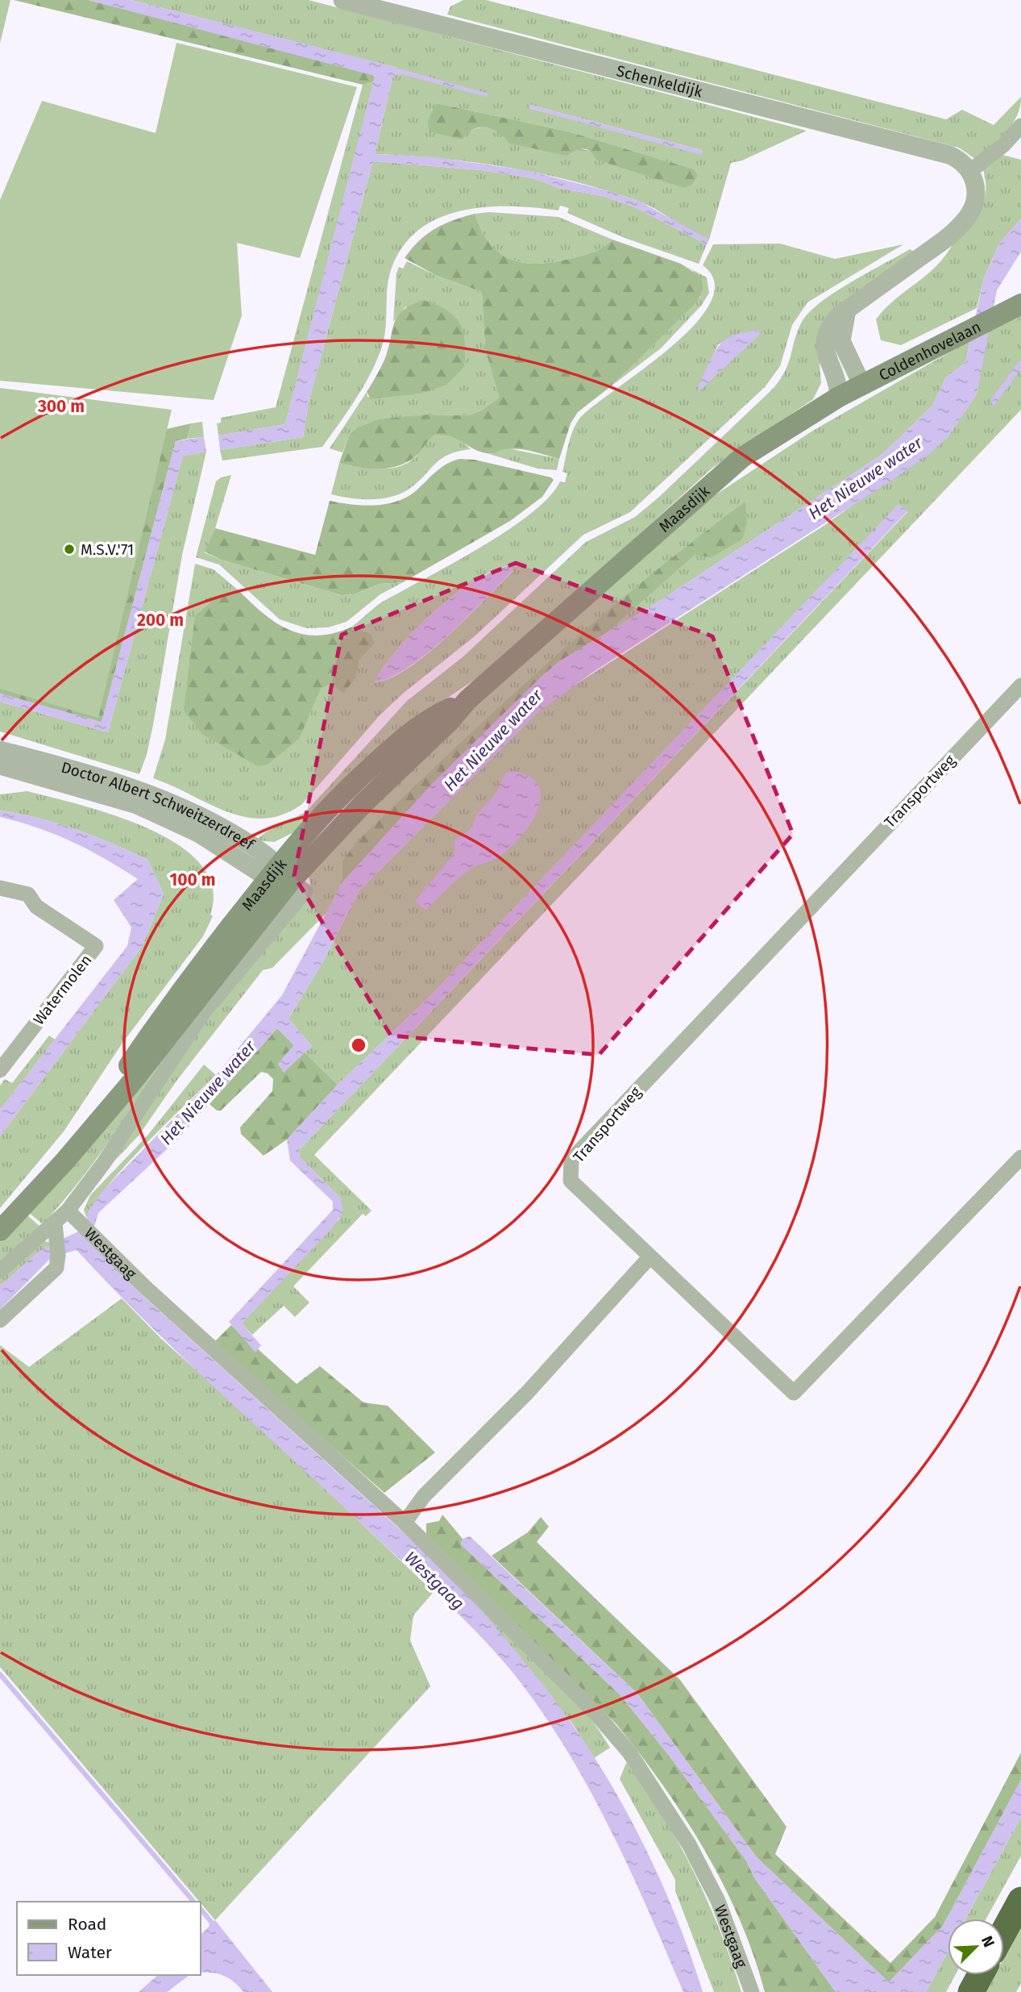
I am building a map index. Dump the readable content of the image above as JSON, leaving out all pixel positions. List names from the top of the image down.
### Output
{
  "streets": {
    "main road": ["Coldenhovelaan", "Maasdijk"],
    "street": [
      "Schenkeldijk",
      "Transportweg",
      "Doctor Albert Schweitzerdreef",
      "Watermolen",
      "Westgaag"
    ]
  },
  "crossings": [
    ["Coldenhovelaan", "Maasdijk"],
    ["Maasdijk", "Doctor Albert Schweitzerdreef"],
    ["Maasdijk", "Westgaag"]
  ],
  "water": ["Het Nieuwe water", "Westgaag"],
  "places": ["M.S.V.'71"],
  "legend": ["Road", "Water"],
  "north": "top right",
  "rings": ["300 m", "200 m", "100 m"]
}
